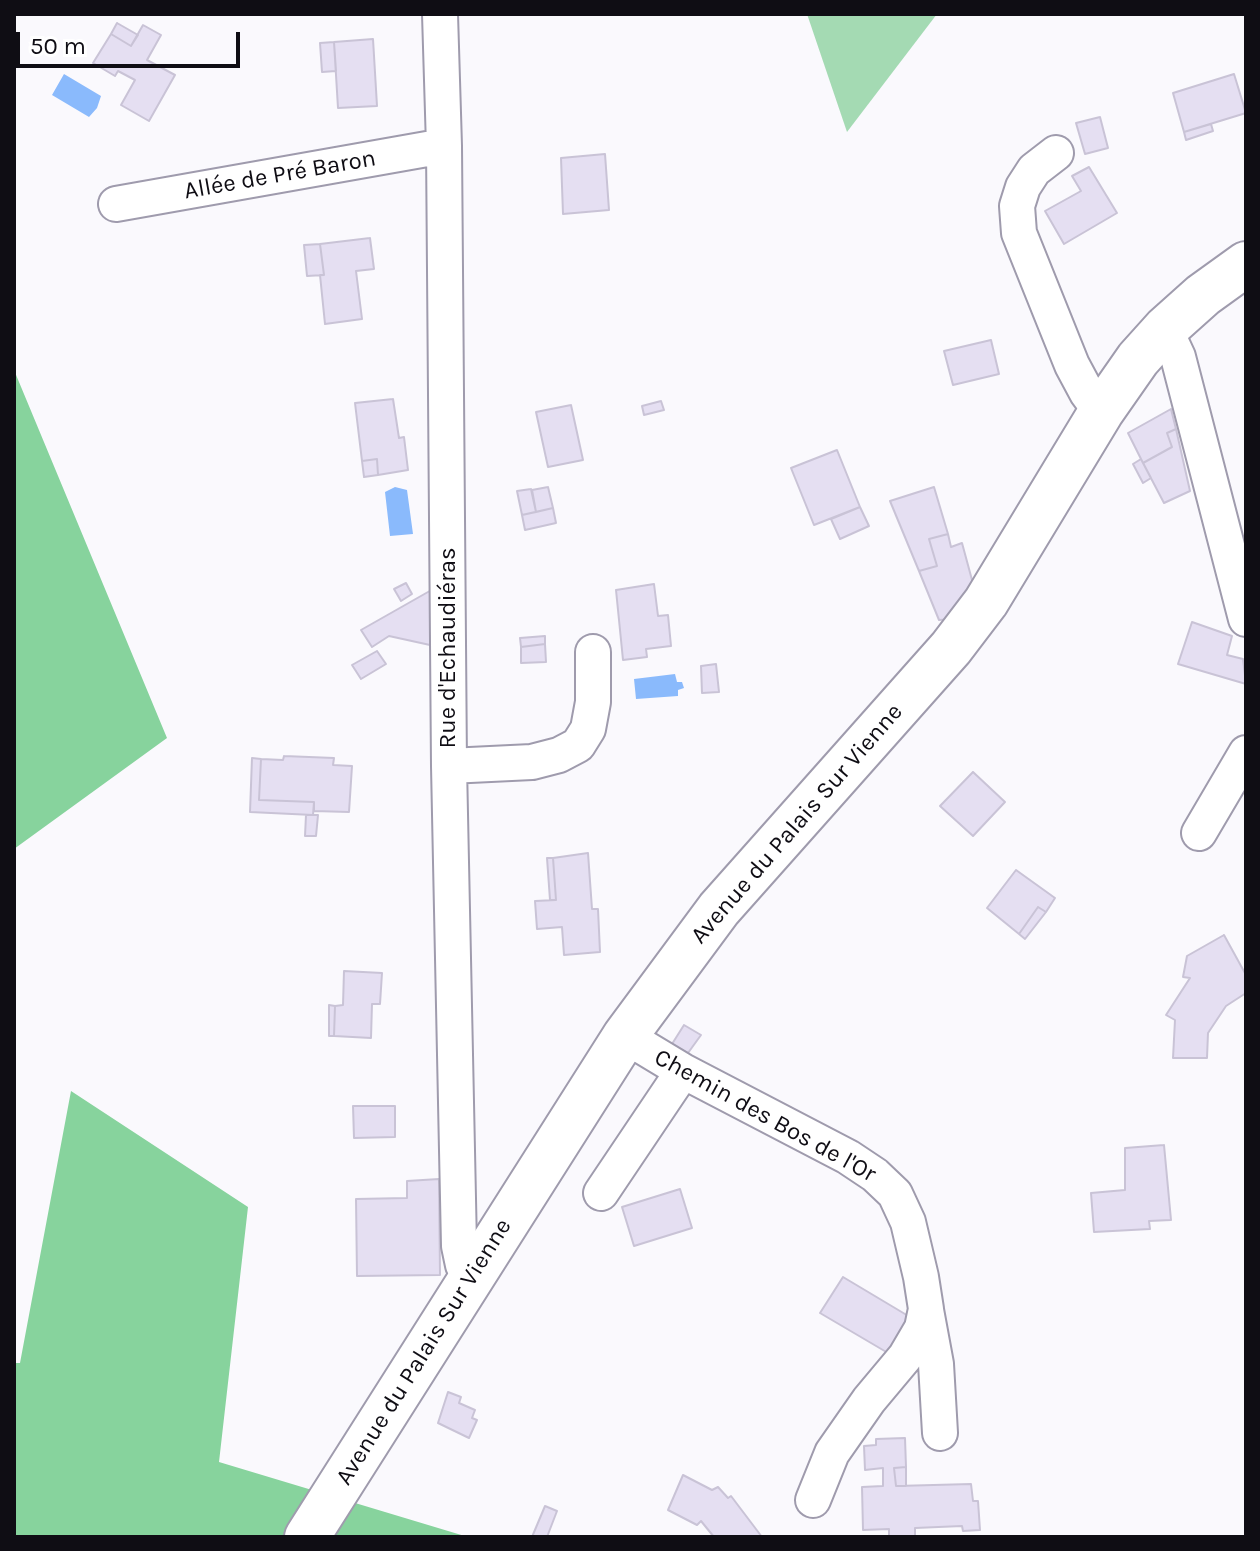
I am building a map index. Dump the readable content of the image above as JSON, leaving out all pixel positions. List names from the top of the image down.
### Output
{
  "streets": {
    "main road": ["Avenue du Palais Sur Vienne"],
    "street": ["Allée de Pré Baron", "Rue d'Echaudiéras", "Chemin des Bos de l'Or"]
  },
  "crossings": [
    ["Allée de Pré Baron", "Rue d'Echaudiéras"],
    ["Rue d'Echaudiéras", "Avenue du Palais Sur Vienne"],
    ["Avenue du Palais Sur Vienne", "Chemin des Bos de l'Or"]
  ],
  "scale_bar": "50 m"
}
